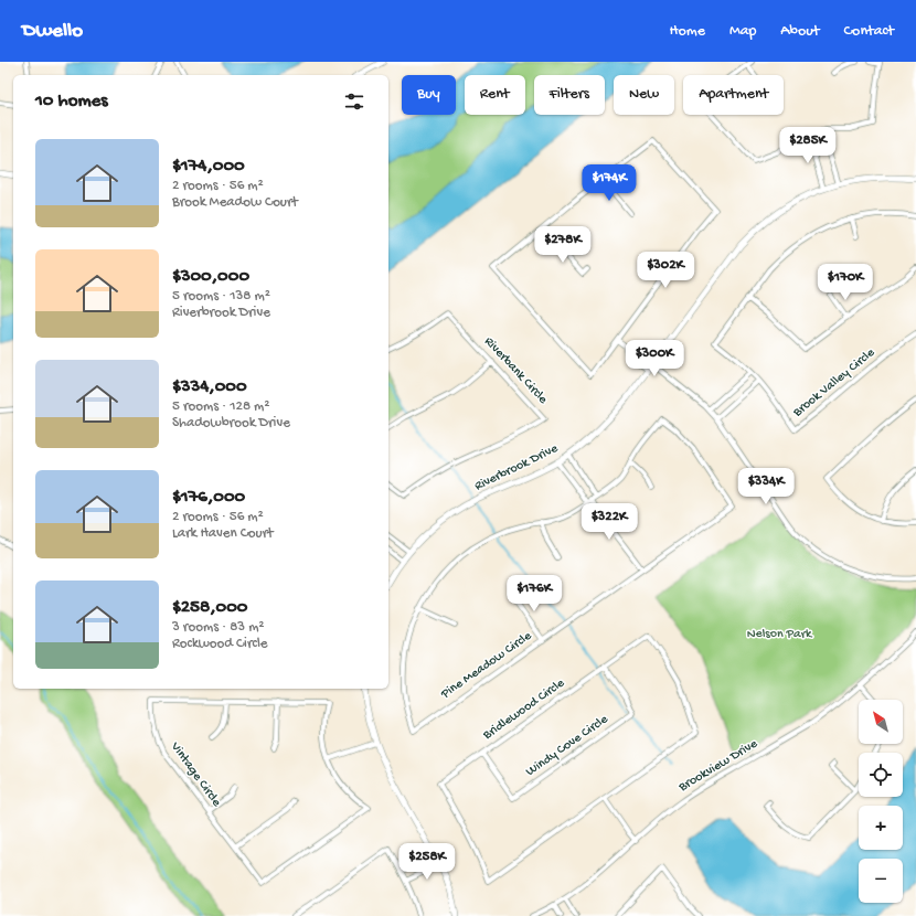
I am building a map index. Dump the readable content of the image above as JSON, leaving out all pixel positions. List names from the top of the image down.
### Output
{
  "streets": {
    "street": [
      "Riverbank Circle",
      "Brook Valley Circle",
      "Riverbrook Drive",
      "Pine Meadow Circle",
      "Bridlewood Circle",
      "Windy Cove Circle",
      "Brookview Drive",
      "Vintage Circle"
    ]
  },
  "crossings": [
    ["Bridlewood Circle", "Windy Cove Circle"]
  ],
  "parks": ["Nelson Park"],
  "north": "top left",
  "page": {
    "header": "Dwello",
    "nav": [
      "Home",
      "Map",
      "About",
      "Contact"
    ],
    "chip": [
      "Buy",
      "Rent",
      "Filters",
      "New",
      "Apartment"
    ],
    "heading": "10 homes",
    "price": [
      "$285K",
      "$174K",
      "$278K",
      "$302K",
      "$170K",
      "$300K",
      "$334K",
      "$322K",
      "$176K",
      "$258K"
    ],
    "list": [
      {
        "name": "$174,000",
        "note": "2 rooms · 56 m² · Brook Meadow Court"
      },
      {
        "name": "$300,000",
        "note": "5 rooms · 138 m² · Riverbrook Drive"
      },
      {
        "name": "$334,000",
        "note": "5 rooms · 128 m² · Shadowbrook Drive"
      },
      {
        "name": "$176,000",
        "note": "2 rooms · 56 m² · Lark Haven Court"
      },
      {
        "name": "$258,000",
        "note": "3 rooms · 83 m² · Rockwood Circle"
      }
    ],
    "map_buttons": ["+", "−"]
  }
}
